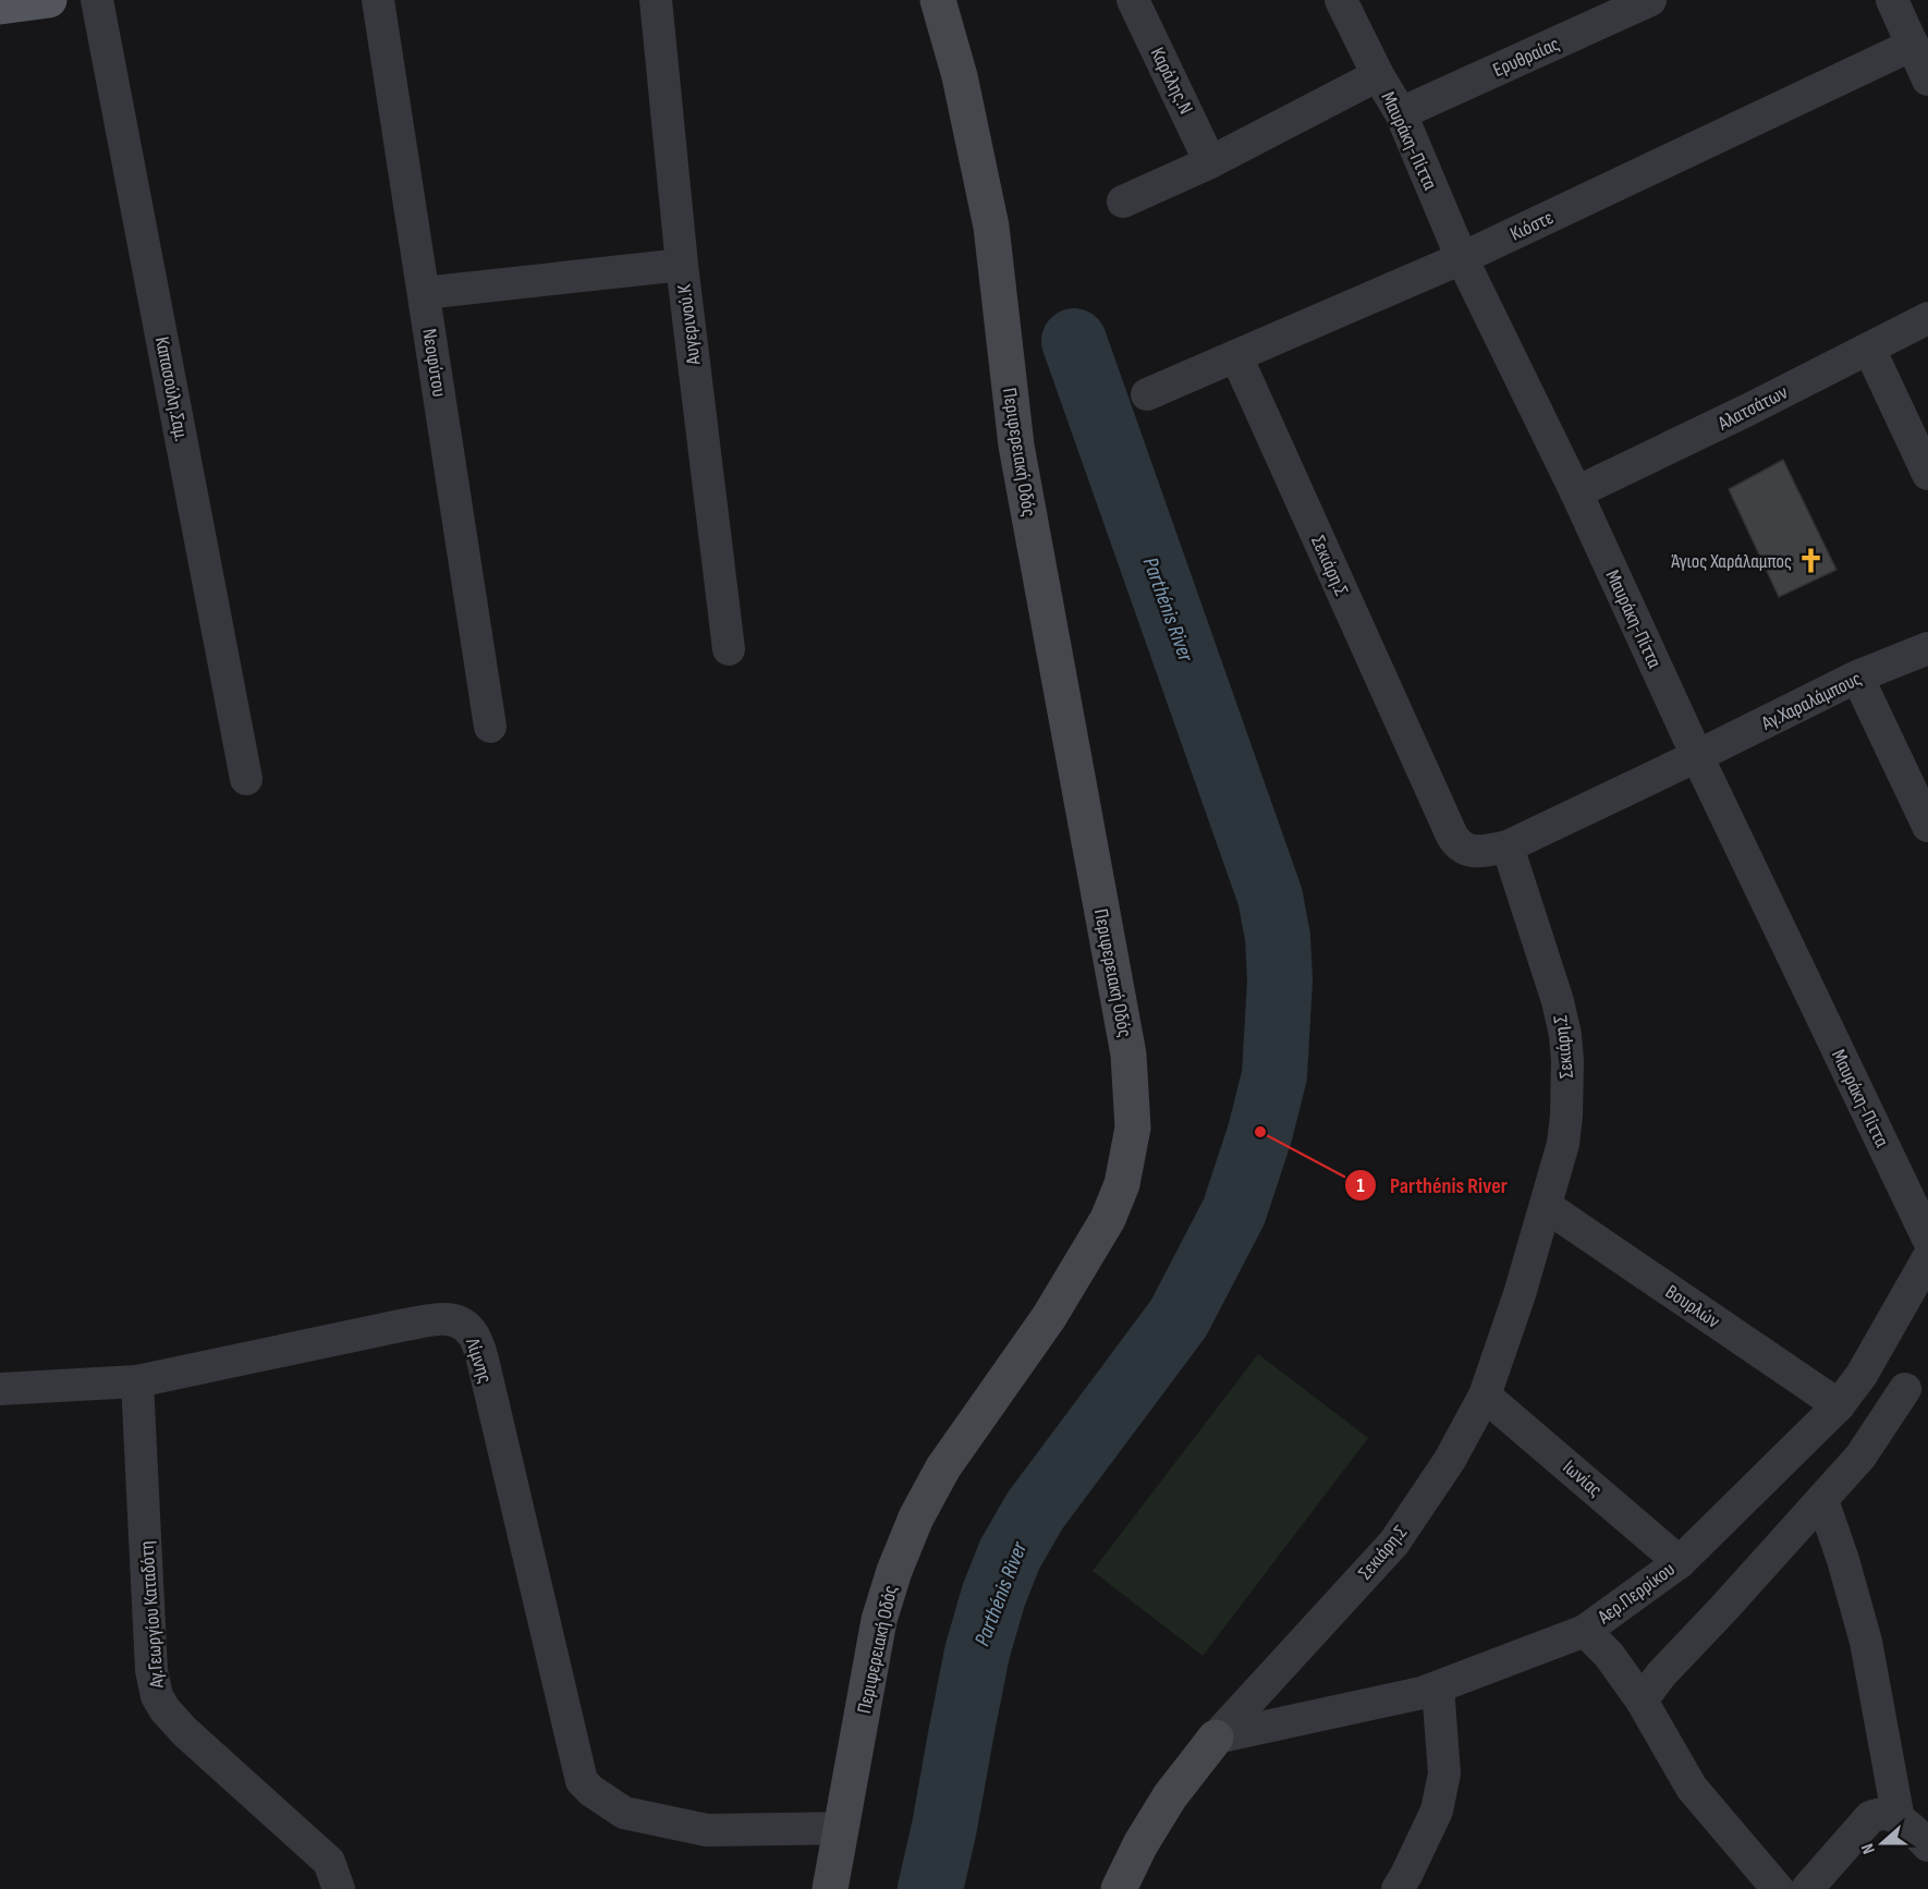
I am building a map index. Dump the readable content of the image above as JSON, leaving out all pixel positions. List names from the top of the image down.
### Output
{
  "streets": {
    "main road": ["Περιφερειακή Οδός"],
    "street": [
      "Ερυθραίας",
      "Καράλης.Ν",
      "Μαυράκη-Πίττα",
      "Κιόστε",
      "Αυγερινού.Κ",
      "Νεοφύτου",
      "Καπασούλη.Σαμ.",
      "Αλατσάτων",
      "Σεκιάρη.Σ",
      "Αγ.Χαραλάμπους",
      "Βουρλών",
      "Λίμνης",
      "Ιωνίας",
      "Αερ.Περρίκου",
      "Αγ.Γεωργίου Καταδότη"
    ]
  },
  "crossings": [
    ["Ερυθραίας", "Μαυράκη-Πίττα"],
    ["Μαυράκη-Πίττα", "Κιόστε"],
    ["Μαυράκη-Πίττα", "Αλατσάτων"],
    ["Μαυράκη-Πίττα", "Αγ.Χαραλάμπους"],
    ["Κιόστε", "Σεκιάρη.Σ"],
    ["Περιφερειακή Οδός", "Λίμνης"],
    ["Σεκιάρη.Σ", "Αγ.Χαραλάμπους"],
    ["Σεκιάρη.Σ", "Βουρλών"],
    ["Σεκιάρη.Σ", "Ιωνίας"],
    ["Σεκιάρη.Σ", "Αερ.Περρίκου"],
    ["Βουρλών", "Αερ.Περρίκου"],
    ["Λίμνης", "Αγ.Γεωργίου Καταδότη"],
    ["Ιωνίας", "Αερ.Περρίκου"]
  ],
  "water": ["Parthénis River"],
  "places": {
    "church": ["Άγιος Χαράλαμπος"],
    "other": ["Parthénis River"]
  },
  "north": "left"
}
